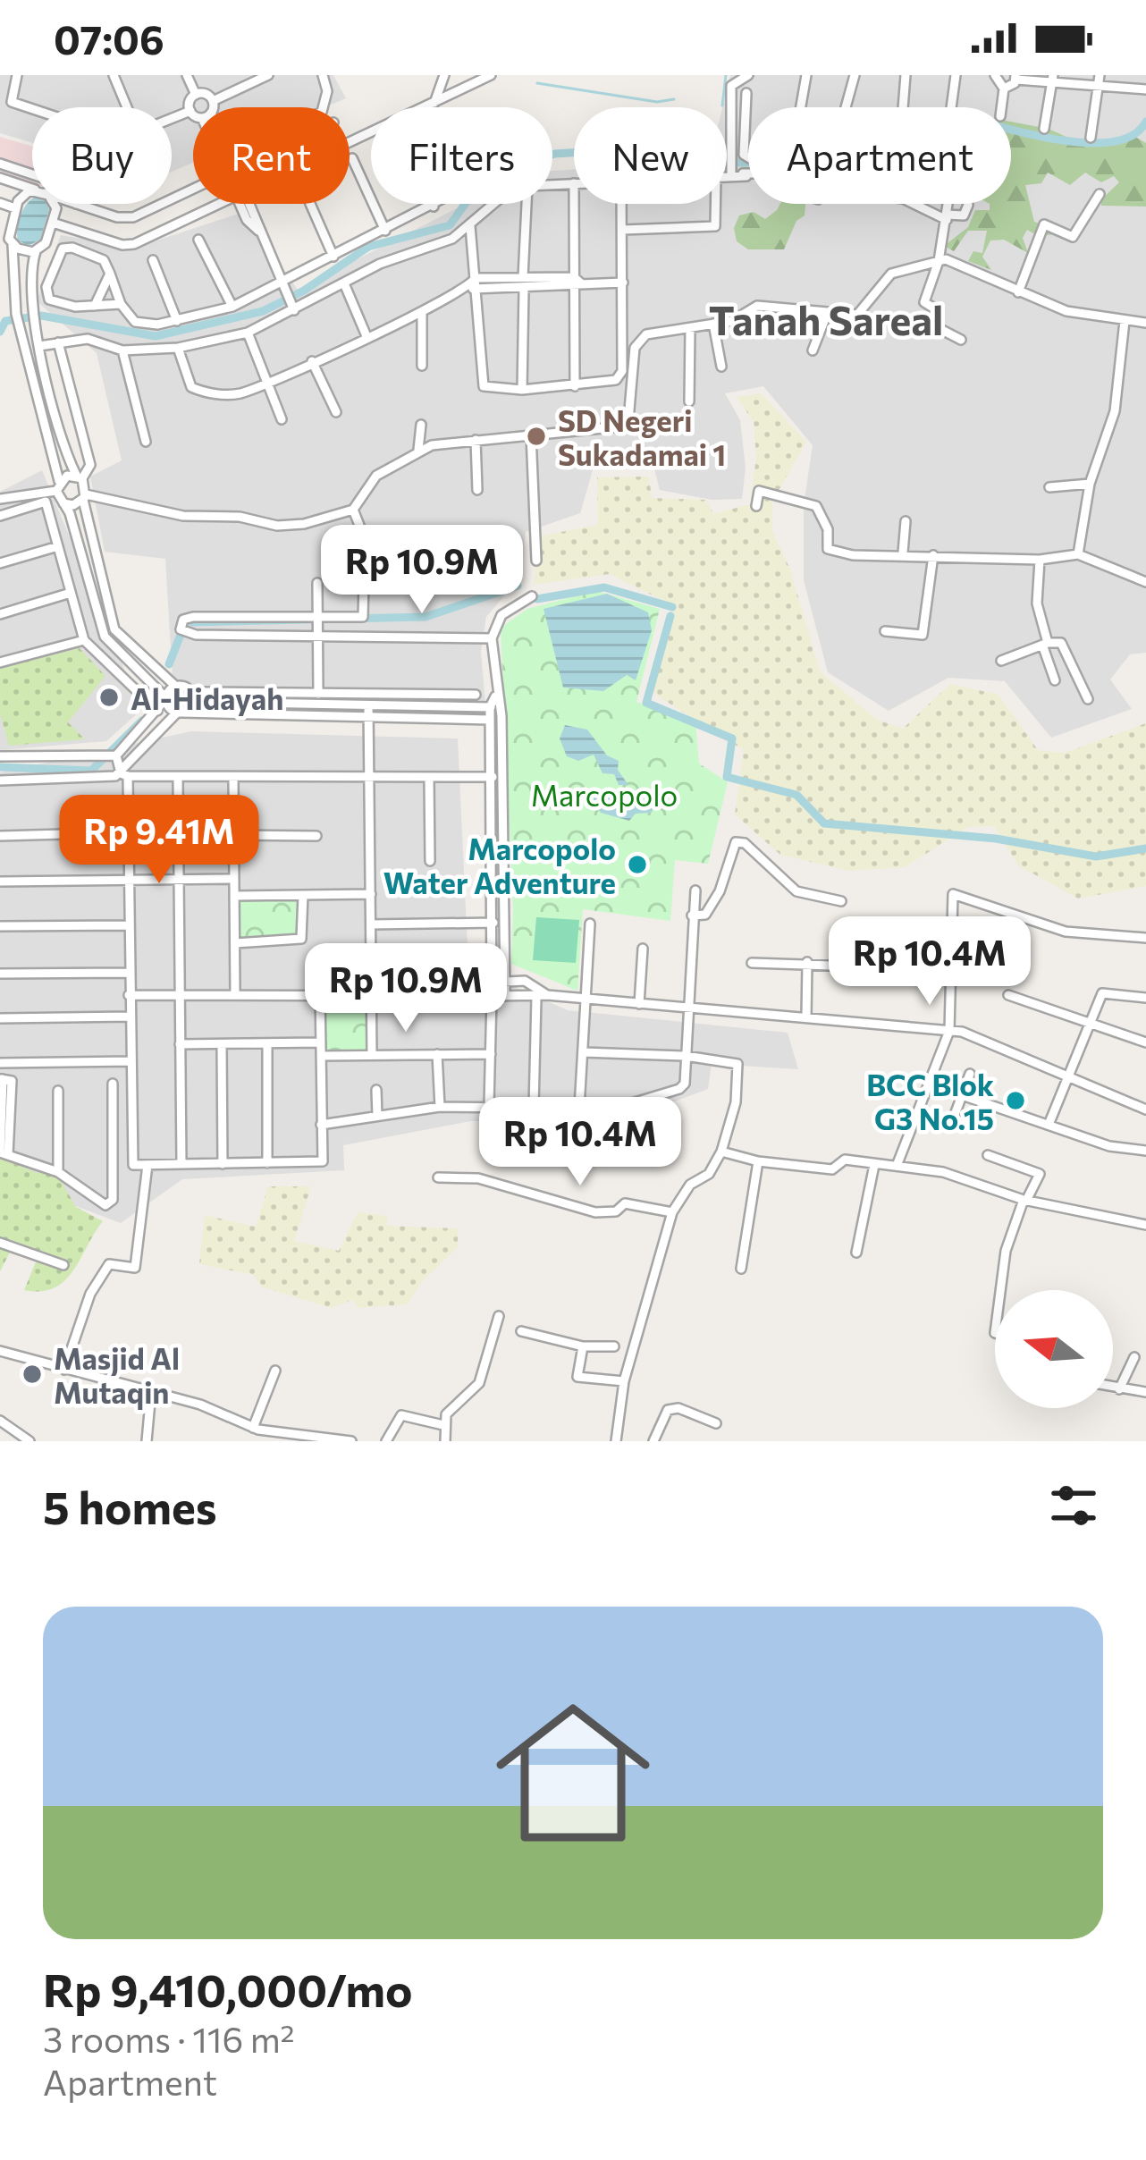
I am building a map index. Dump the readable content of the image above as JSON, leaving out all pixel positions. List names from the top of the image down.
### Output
{
  "districts": ["Tanah Sareal"],
  "parks": ["Marcopolo"],
  "places": [
    "SD Negeri Sukadamai 1",
    "Al-Hidayah",
    "Marcopolo Water Adventure",
    "BCC Blok G3 No.15",
    "Masjid Al Mutaqin"
  ],
  "north": "left",
  "page": {
    "status": "07:06",
    "chip": [
      "Buy",
      "Rent",
      "Filters",
      "New",
      "Apartment"
    ],
    "price": [
      "Rp 10.9M",
      "Rp 9.41M",
      "Rp 10.4M",
      "Rp 10.9M",
      "Rp 10.4M"
    ],
    "heading": "5 homes",
    "list": [
      {
        "name": "Rp 9,410,000/mo",
        "note": "3 rooms · 116 m² · Apartment"
      }
    ]
  }
}
